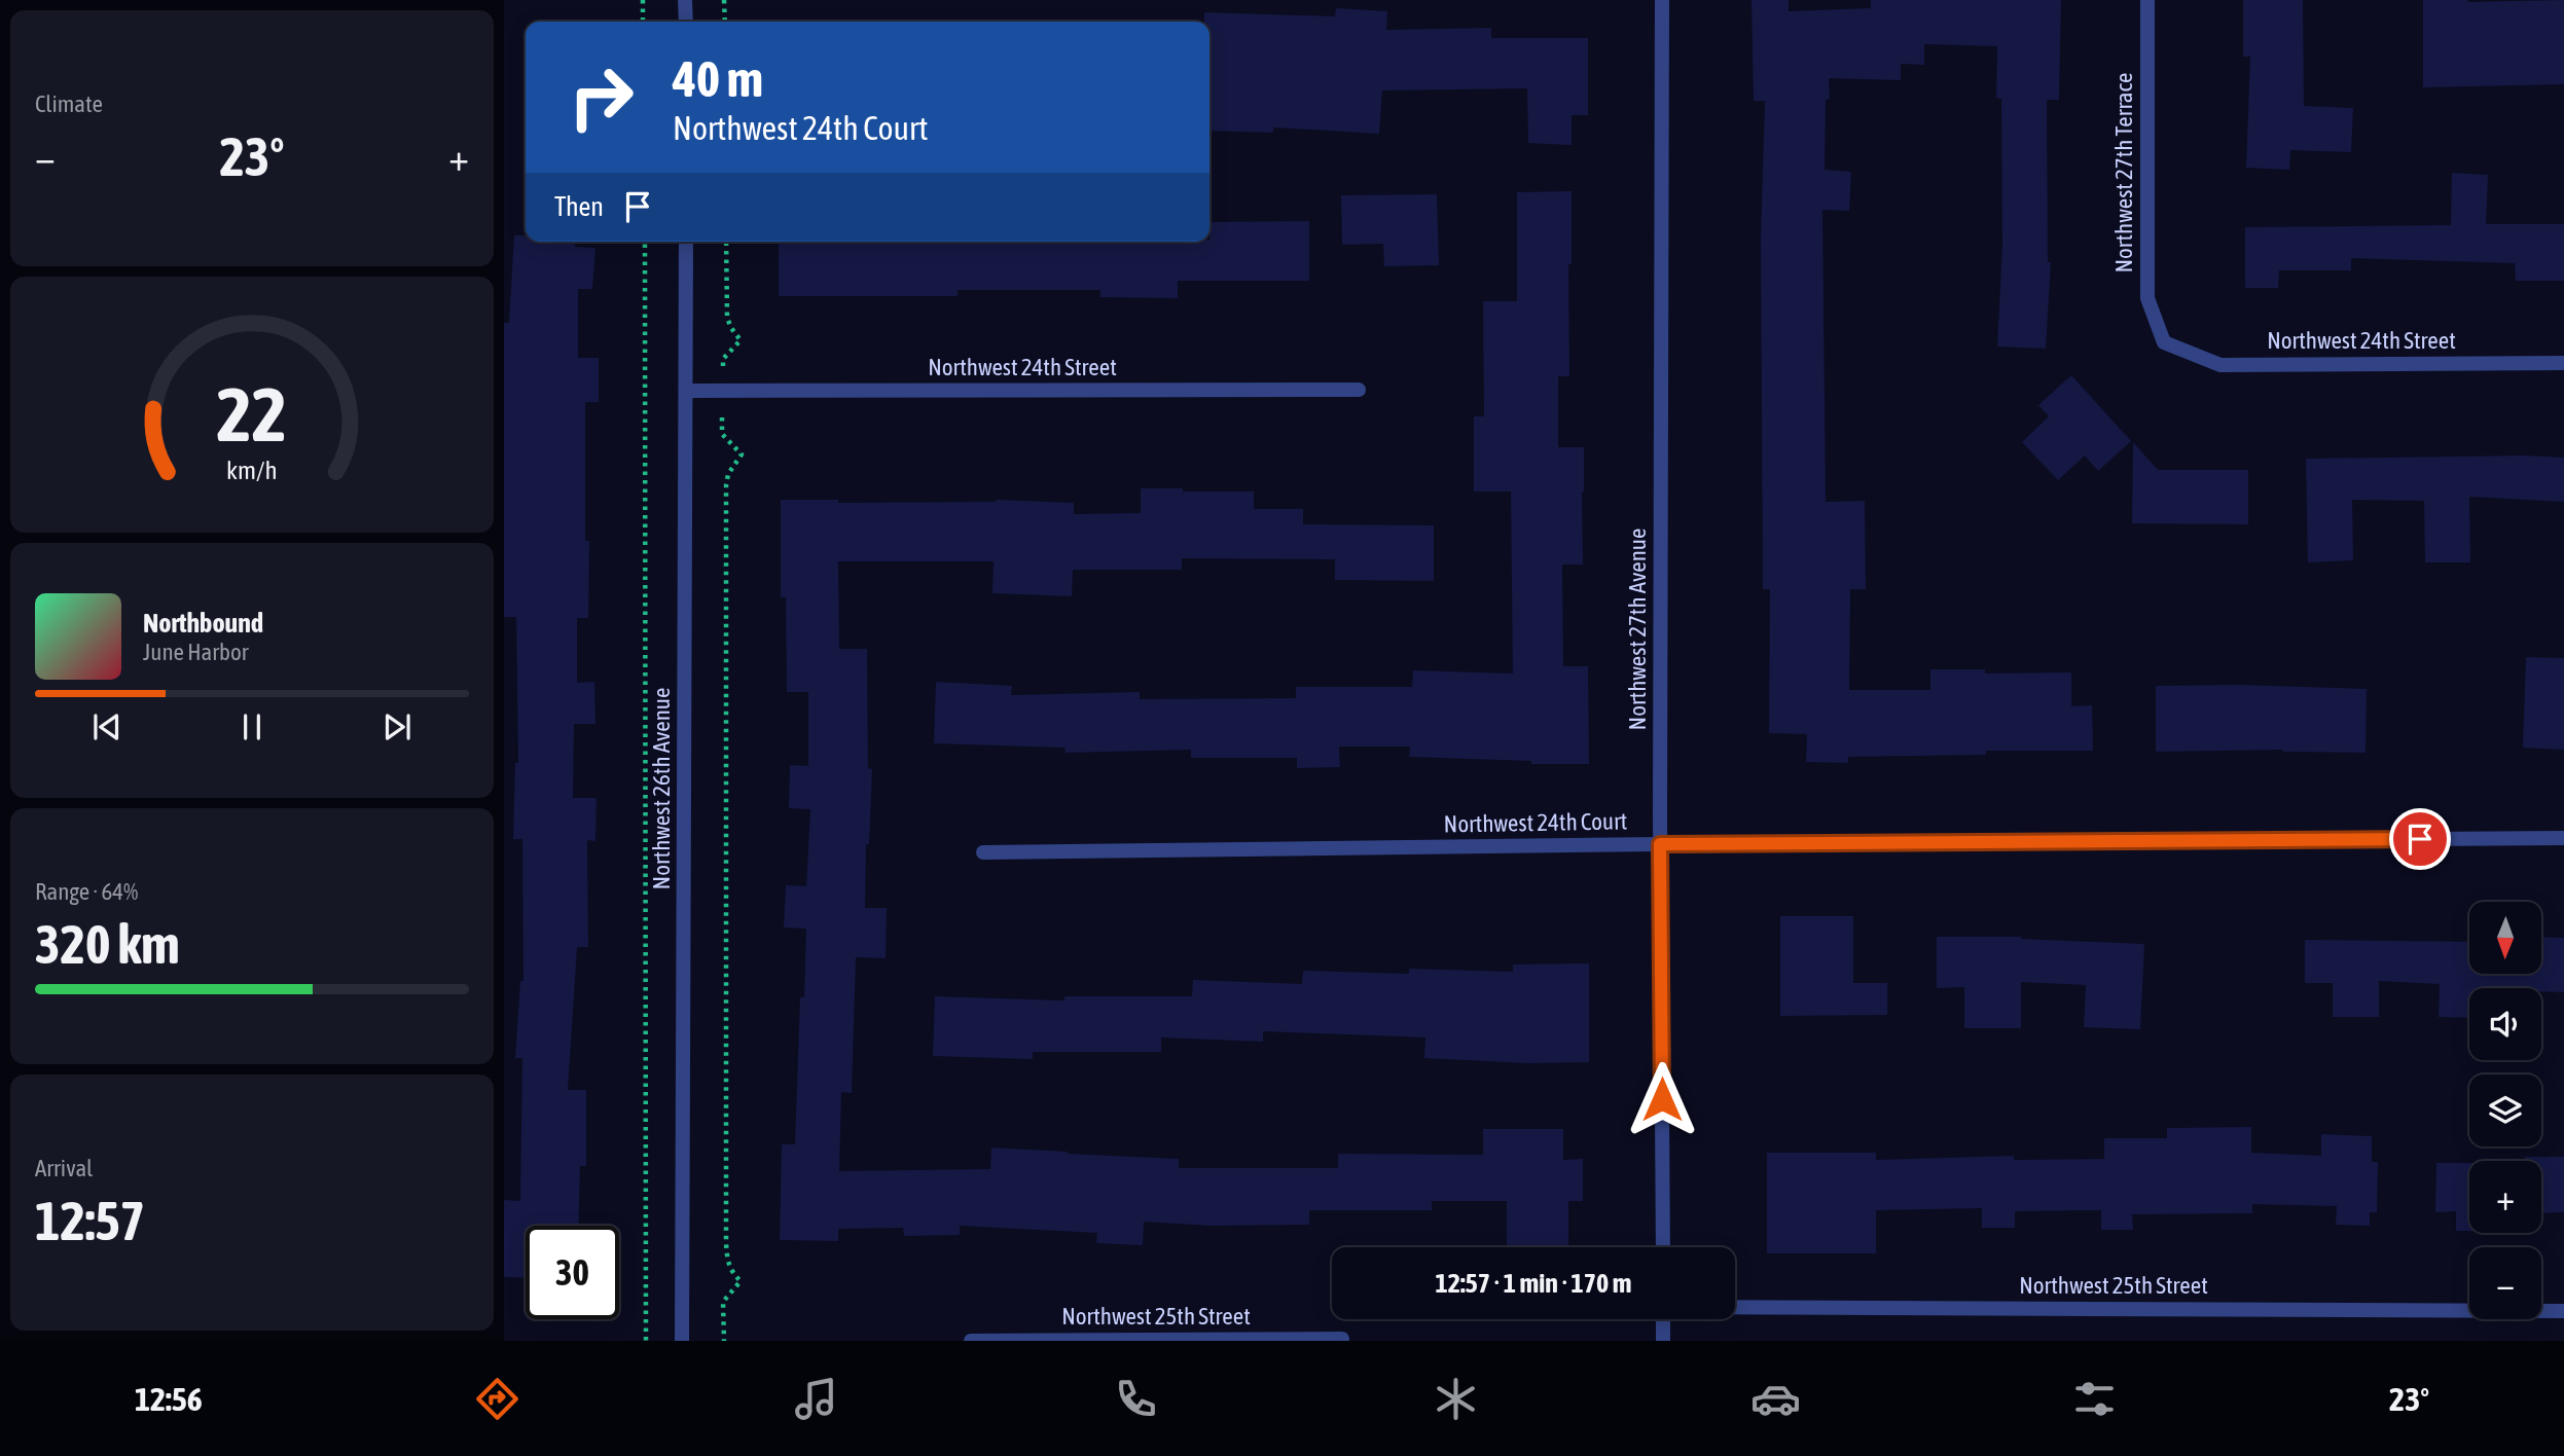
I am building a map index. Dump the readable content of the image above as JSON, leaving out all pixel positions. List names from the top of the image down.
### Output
{
  "streets": {
    "street": [
      "Northwest 27th Terrace",
      "Northwest 24th Street",
      "Northwest 27th Avenue",
      "Northwest 26th Avenue",
      "Northwest 24th Court",
      "Northwest 25th Street"
    ]
  },
  "crossings": [
    ["Northwest 27th Terrace", "Northwest 24th Street"],
    ["Northwest 24th Street", "Northwest 26th Avenue"],
    ["Northwest 27th Avenue", "Northwest 24th Court"]
  ],
  "north": "bottom",
  "page": {
    "tile": [
      "Climate",
      ["Range · 64%", "320 km"],
      ["Arrival", "12:57"]
    ],
    "turn": ["40 m", "Northwest 24th Court"],
    "heat": ["−", "23°", "+"],
    "then": "Then",
    "song": ["Northbound", "June Harbor"],
    "map_buttons": ["+", "−"],
    "limit": "30",
    "trip": "12:57 · 1 min · 170 m",
    "tabs": ["12:56", "23°"],
    "gauge": ["22", "km/h"]
  }
}
